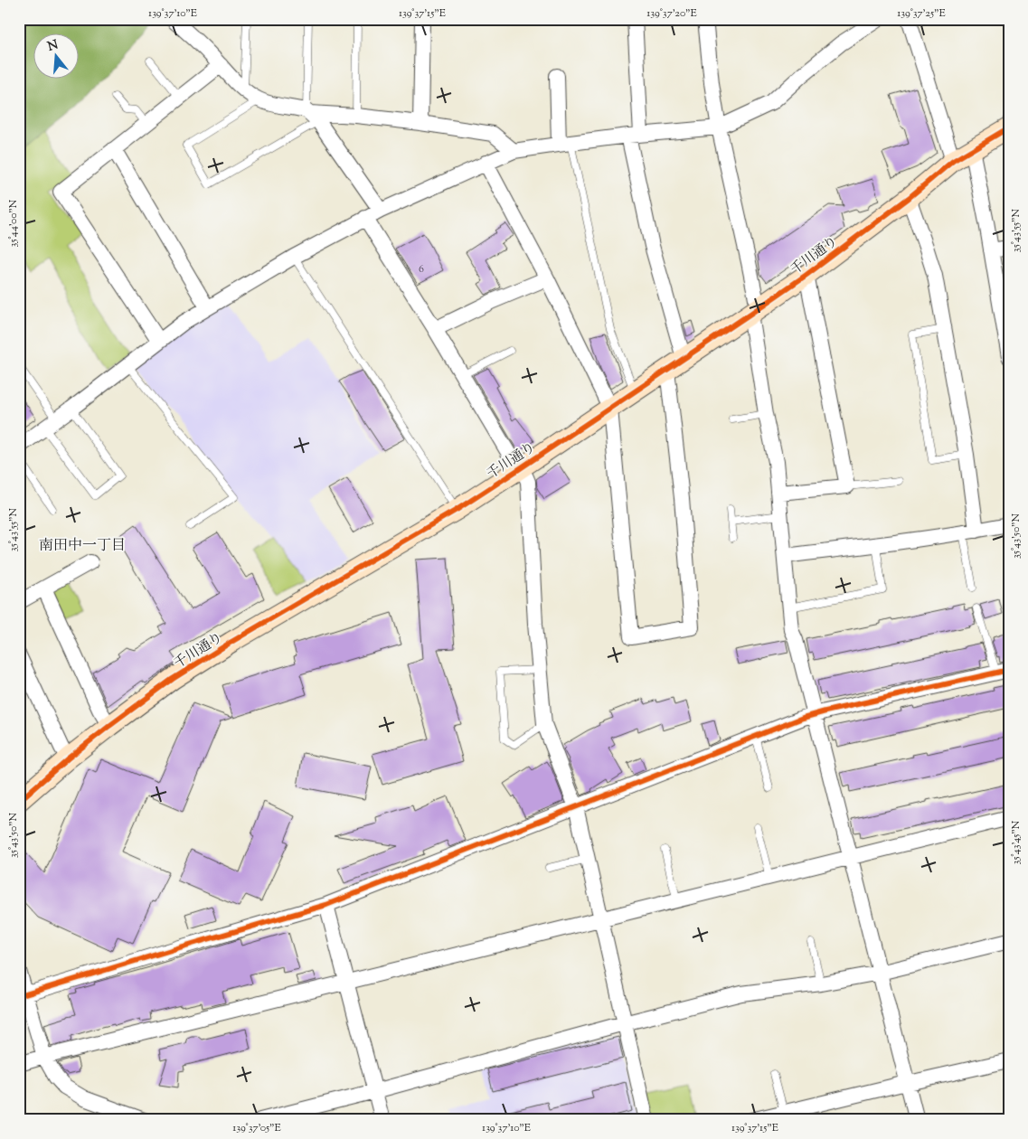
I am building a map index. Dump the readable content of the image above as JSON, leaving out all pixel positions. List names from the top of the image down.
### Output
{
  "streets": {
    "main road": ["千川通り"]
  },
  "districts": ["南田中一丁目"],
  "house_numbers": ["6"],
  "north": "top",
  "coordinates": [
    "139°37'10\"E",
    "139°37'15\"E",
    "139°37'20\"E",
    "139°37'25\"E",
    "35°44'00\"N",
    "35°43'55\"N",
    "35°43'50\"N",
    "35°43'45\"N",
    "139°37'05\"E"
  ]
}
